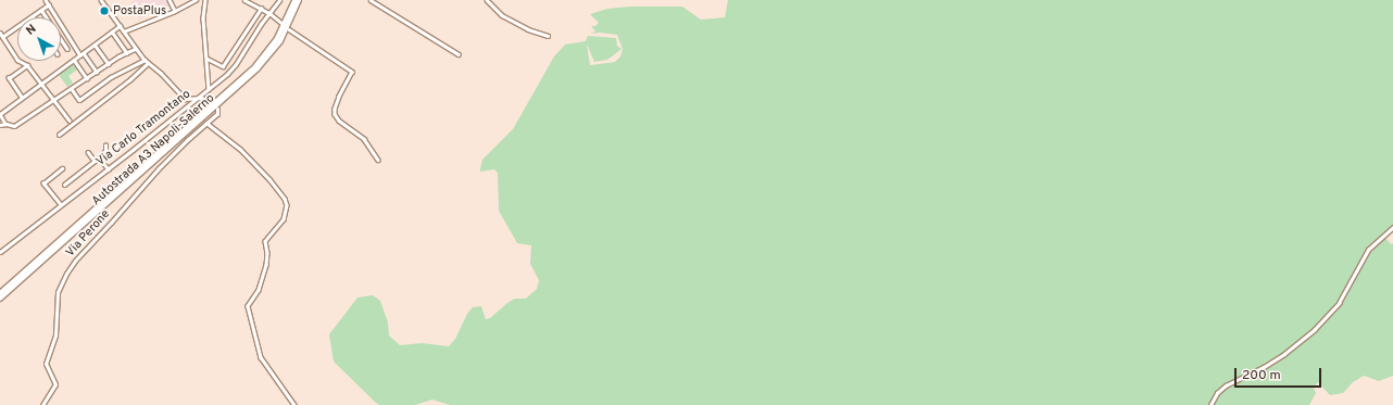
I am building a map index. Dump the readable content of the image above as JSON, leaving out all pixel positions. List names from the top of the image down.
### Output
{
  "streets": {
    "highway": ["Autostrada A3 Napoli-Salerno"],
    "street": ["Via Carlo Tramontano", "Via Perone"]
  },
  "places": ["PostaPlus"],
  "scale_bar": "200 m",
  "north": "top left"
}
